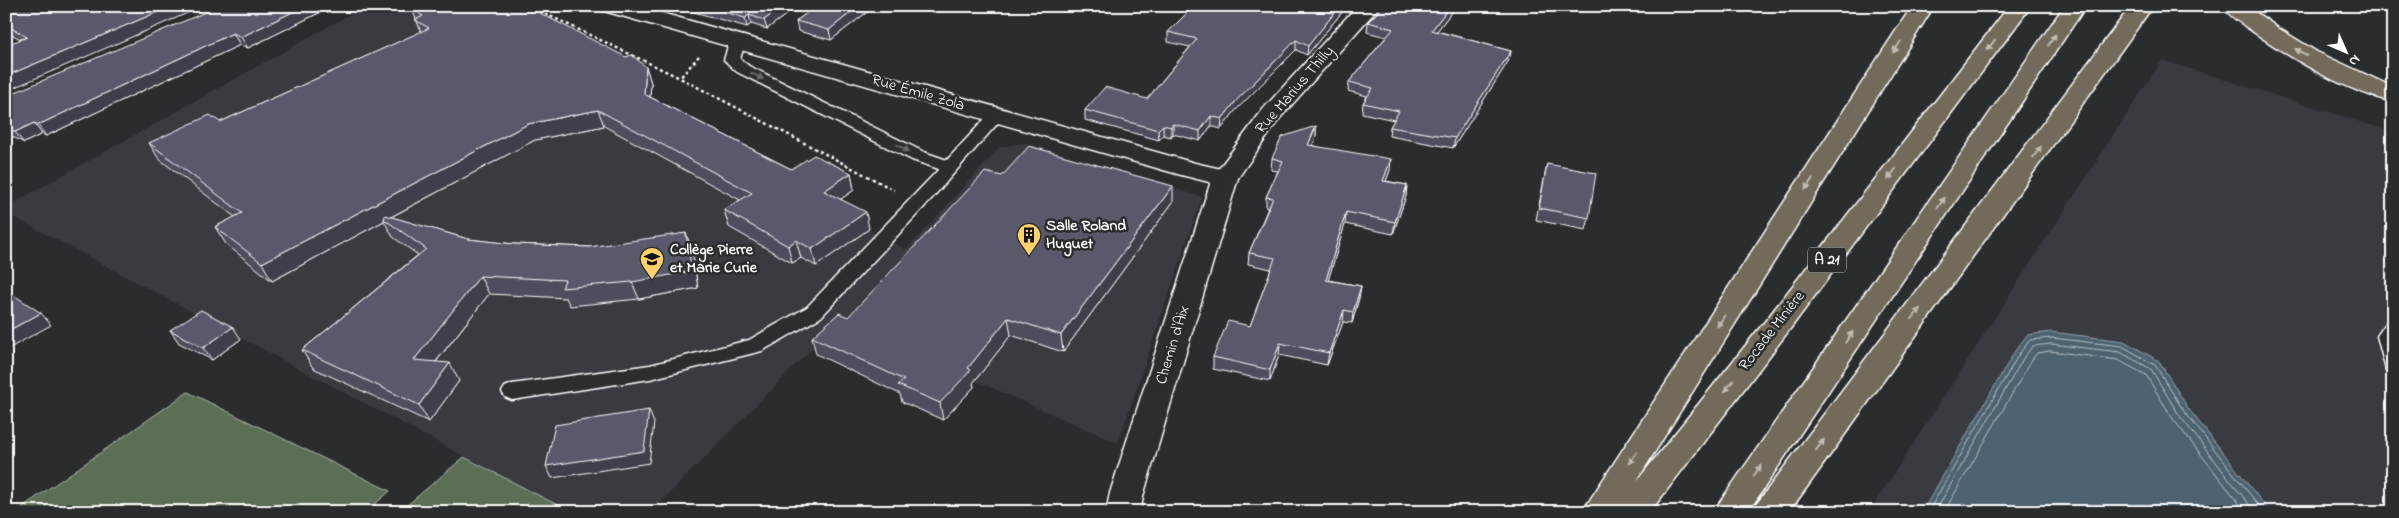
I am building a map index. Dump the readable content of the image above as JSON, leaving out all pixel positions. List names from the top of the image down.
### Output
{
  "streets": {
    "highway": ["A 21", "Rocade Minière"],
    "street": ["Rue Marius Thilly", "Rue Émile Zola", "Chemin d'Aix"]
  },
  "crossings": [
    ["Rue Marius Thilly", "Rue Émile Zola"],
    ["Rue Marius Thilly", "Chemin d'Aix"],
    ["Rue Émile Zola", "Chemin d'Aix"]
  ],
  "places": {
    "building": ["Salle Roland Huguet"],
    "school or university": ["Collège Pierre et Marie Curie"]
  },
  "north": "bottom right"
}
